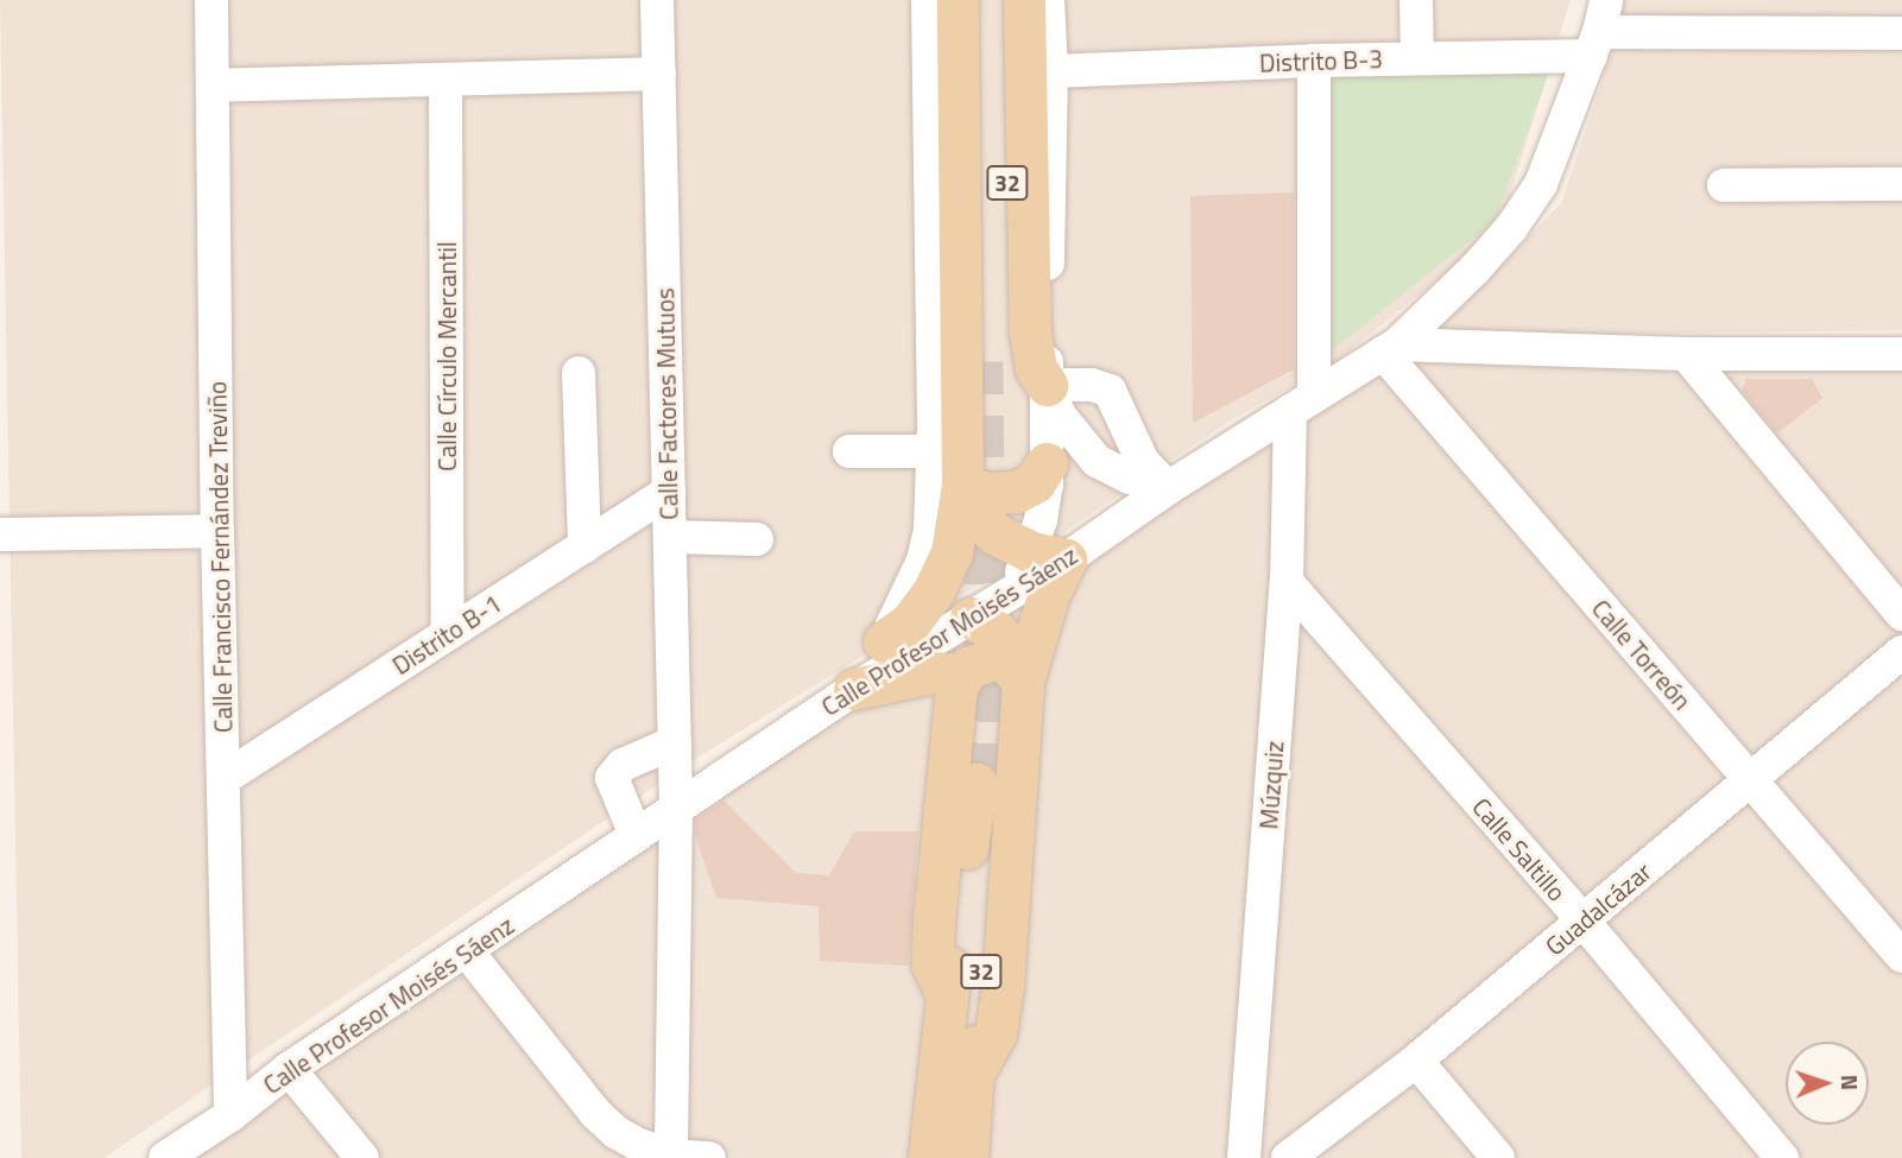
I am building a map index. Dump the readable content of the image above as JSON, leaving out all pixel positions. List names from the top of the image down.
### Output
{
  "streets": {
    "main road": ["32"],
    "street": [
      "Distrito B-3",
      "Calle Círculo Mercantil",
      "Calle Factores Mutuos",
      "Calle Francisco Fernández Treviño",
      "Calle Profesor Moisés Sáenz",
      "Distrito B-1",
      "Calle Torreón",
      "Múzquiz",
      "Calle Saltillo",
      "Guadalcázar"
    ]
  },
  "crossings": [
    ["Distrito B-3", "Calle Profesor Moisés Sáenz"],
    ["Distrito B-3", "Múzquiz"],
    ["Calle Círculo Mercantil", "Distrito B-1"],
    ["Calle Factores Mutuos", "Calle Profesor Moisés Sáenz"],
    ["Calle Factores Mutuos", "Distrito B-1"],
    ["Calle Francisco Fernández Treviño", "Calle Profesor Moisés Sáenz"],
    ["Calle Francisco Fernández Treviño", "Distrito B-1"],
    ["Calle Profesor Moisés Sáenz", "Calle Torreón"],
    ["Calle Profesor Moisés Sáenz", "Múzquiz"],
    ["Calle Torreón", "Guadalcázar"],
    ["Múzquiz", "Calle Saltillo"],
    ["Calle Saltillo", "Guadalcázar"]
  ],
  "north": "right"
}
